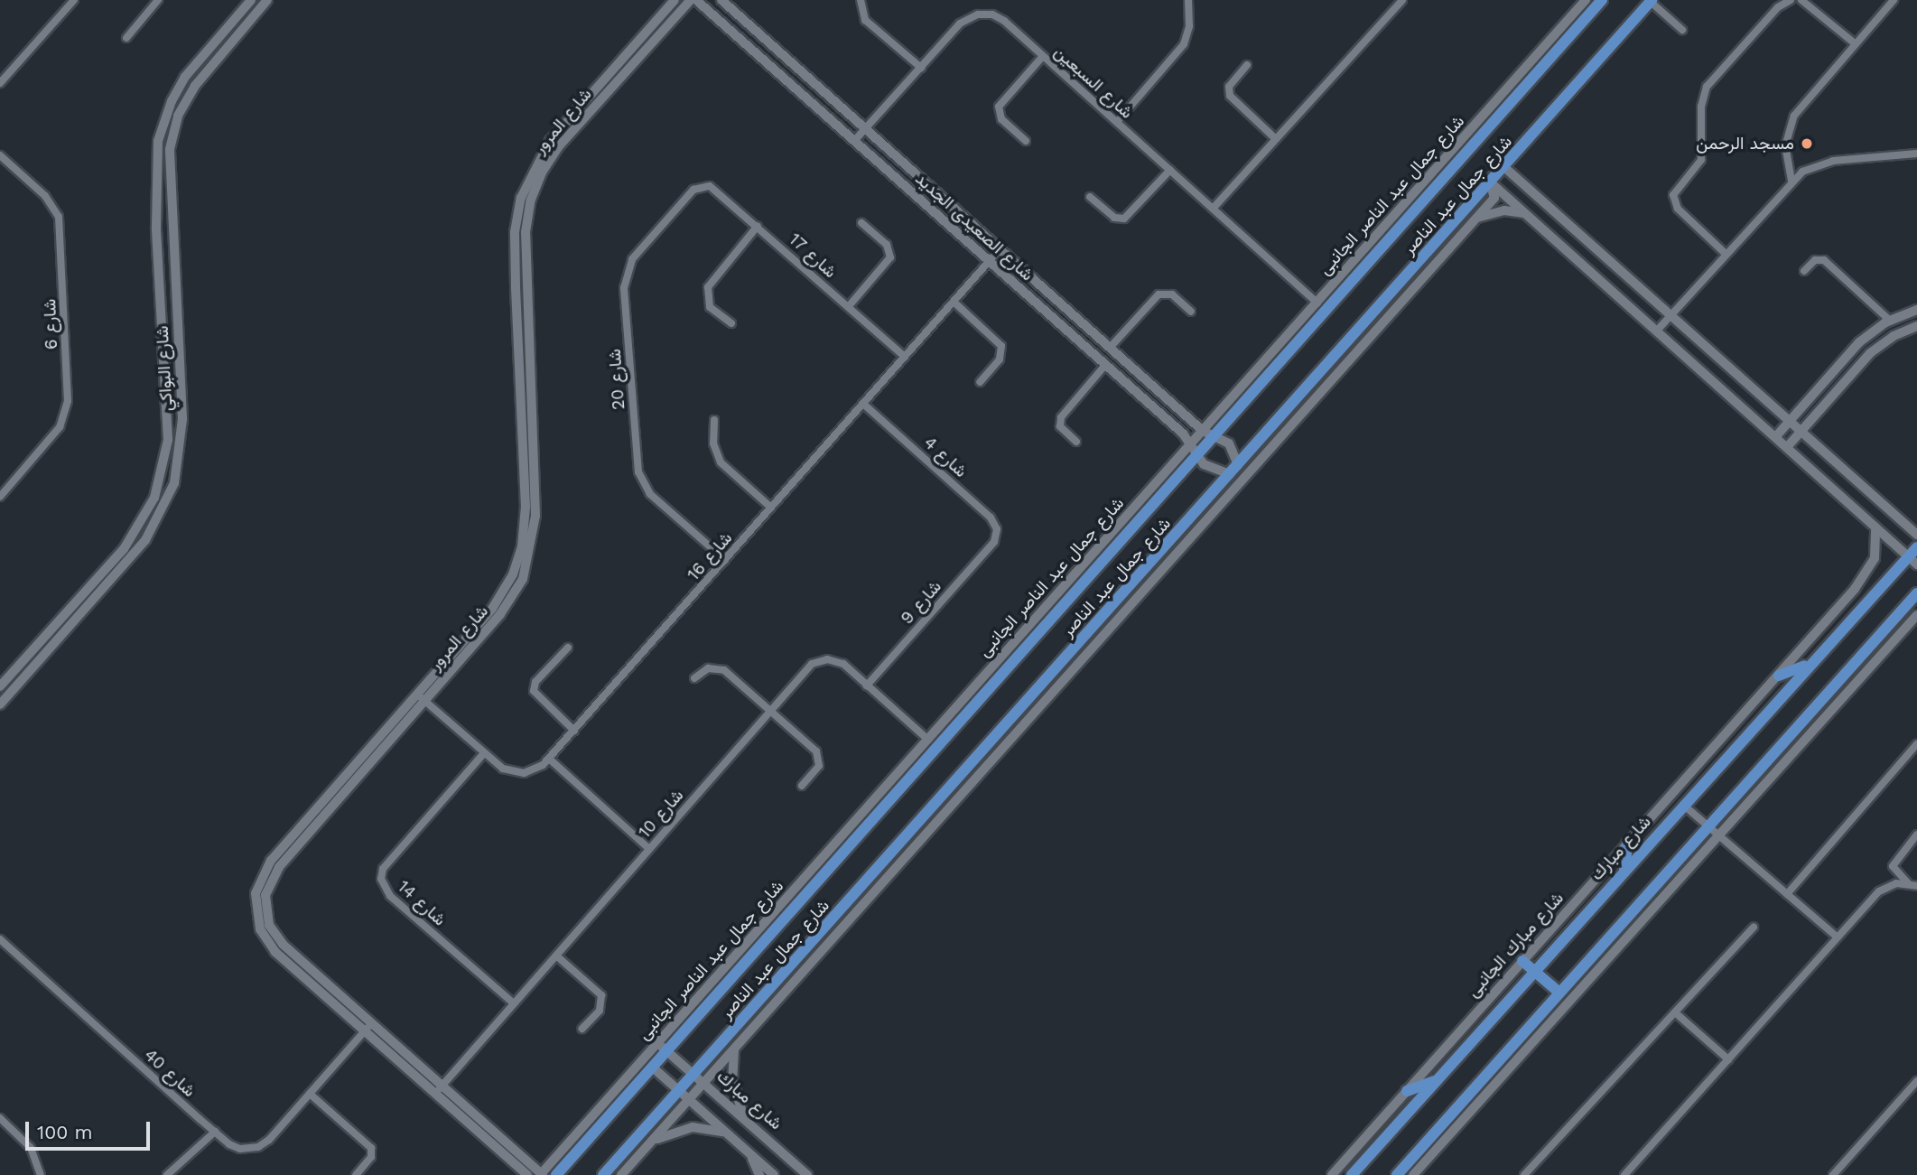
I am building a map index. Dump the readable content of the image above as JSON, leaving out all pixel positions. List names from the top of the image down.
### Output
{
  "streets": {
    "main road": [
      "شارع جمال عبد الناصر الجانبى",
      "شارع جمال عبد الناصر",
      "شارع مبارك",
      "شارع مبارك الجانبى"
    ],
    "street": [
      "شارع السبعين",
      "شارع المرور",
      "شارع الصعيدى الجديد",
      "شارع 17",
      "شارع 6",
      "شارع البواكي",
      "شارع 20",
      "شارع 4",
      "شارع 16",
      "شارع 9",
      "شارع 10",
      "شارع 14",
      "شارع 40"
    ]
  },
  "crossings": [
    ["شارع السبعين", "شارع جمال عبد الناصر الجانبى"],
    ["شارع السبعين", "شارع الصعيدى الجديد"],
    ["شارع المرور", "شارع جمال عبد الناصر الجانبى"],
    ["شارع المرور", "شارع 16"],
    ["شارع المرور", "شارع 10"],
    ["شارع المرور", "شارع 40"],
    ["شارع جمال عبد الناصر الجانبى", "شارع جمال عبد الناصر"],
    ["شارع جمال عبد الناصر الجانبى", "شارع الصعيدى الجديد"],
    ["شارع جمال عبد الناصر الجانبى", "شارع 10"],
    ["شارع جمال عبد الناصر الجانبى", "شارع مبارك"],
    ["شارع جمال عبد الناصر", "شارع الصعيدى الجديد"],
    ["شارع جمال عبد الناصر", "شارع مبارك"],
    ["شارع الصعيدى الجديد", "شارع 16"],
    ["شارع 17", "شارع 20"],
    ["شارع 17", "شارع 16"],
    ["شارع 20", "شارع 16"],
    ["شارع 4", "شارع 16"],
    ["شارع 4", "شارع 9"],
    ["شارع 16", "شارع 14"],
    ["شارع 9", "شارع 10"],
    ["شارع 10", "شارع 14"]
  ],
  "places": ["مسجد الرحمن"],
  "scale_bar": "100 m"
}
